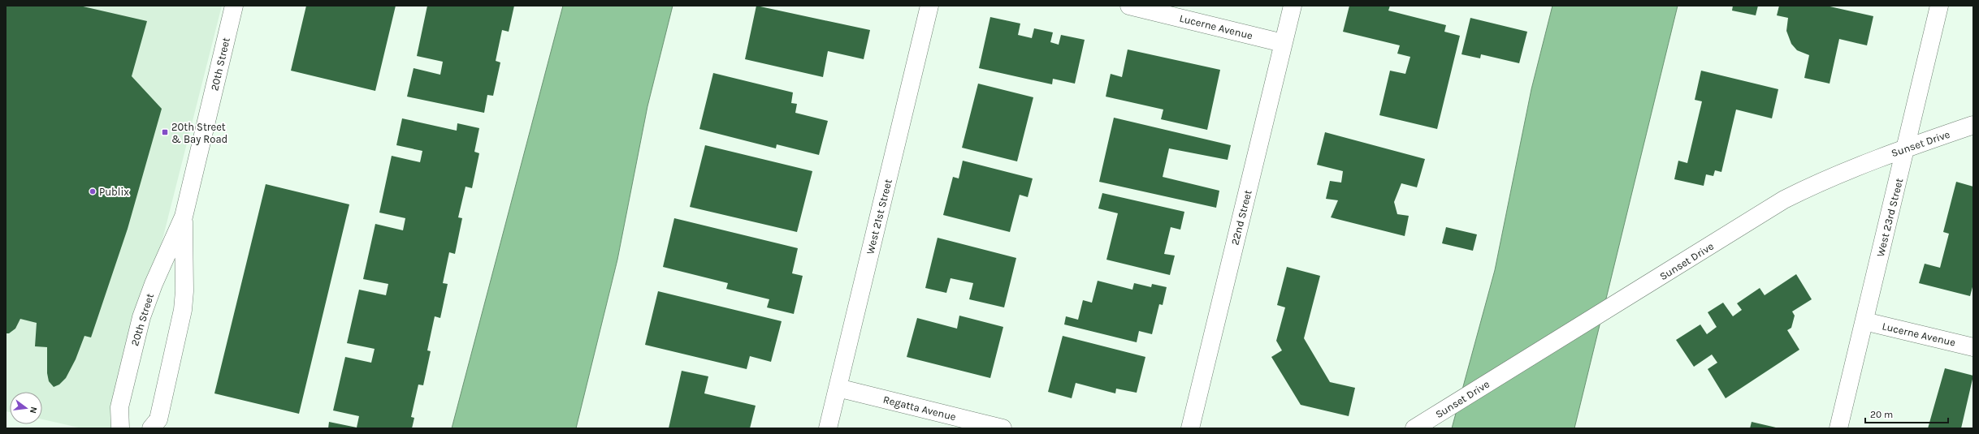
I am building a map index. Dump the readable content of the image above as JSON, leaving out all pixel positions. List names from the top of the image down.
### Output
{
  "streets": {
    "street": [
      "Lucerne Avenue",
      "20th Street",
      "Sunset Drive",
      "West 21st Street",
      "22nd Street",
      "West 23rd Street",
      "Regatta Avenue"
    ]
  },
  "crossings": [
    ["Lucerne Avenue", "22nd Street"],
    ["Lucerne Avenue", "West 23rd Street"],
    ["Sunset Drive", "West 23rd Street"],
    ["West 21st Street", "Regatta Avenue"]
  ],
  "places": {
    "transit": ["20th Street & Bay Road"],
    "other": ["Publix"]
  },
  "scale_bar": "20 m",
  "north": "right"
}
